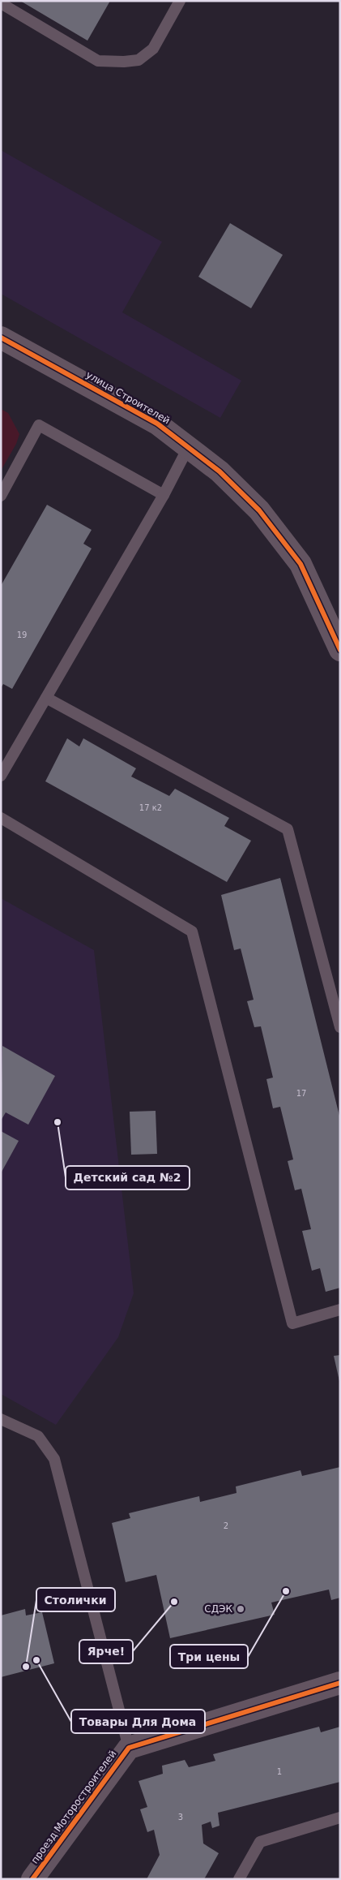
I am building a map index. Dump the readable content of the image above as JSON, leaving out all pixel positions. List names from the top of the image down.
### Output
{
  "streets": {
    "street": ["улица Строителей", "проезд Моторостроителей"]
  },
  "places": [
    "Детский сад №2",
    "Три цены",
    "Ярче!",
    "СДЭК",
    "Товары Для Дома",
    "Столички"
  ],
  "house_numbers": [
    "19",
    "17 к2",
    "17",
    "2",
    "1",
    "3"
  ]
}
